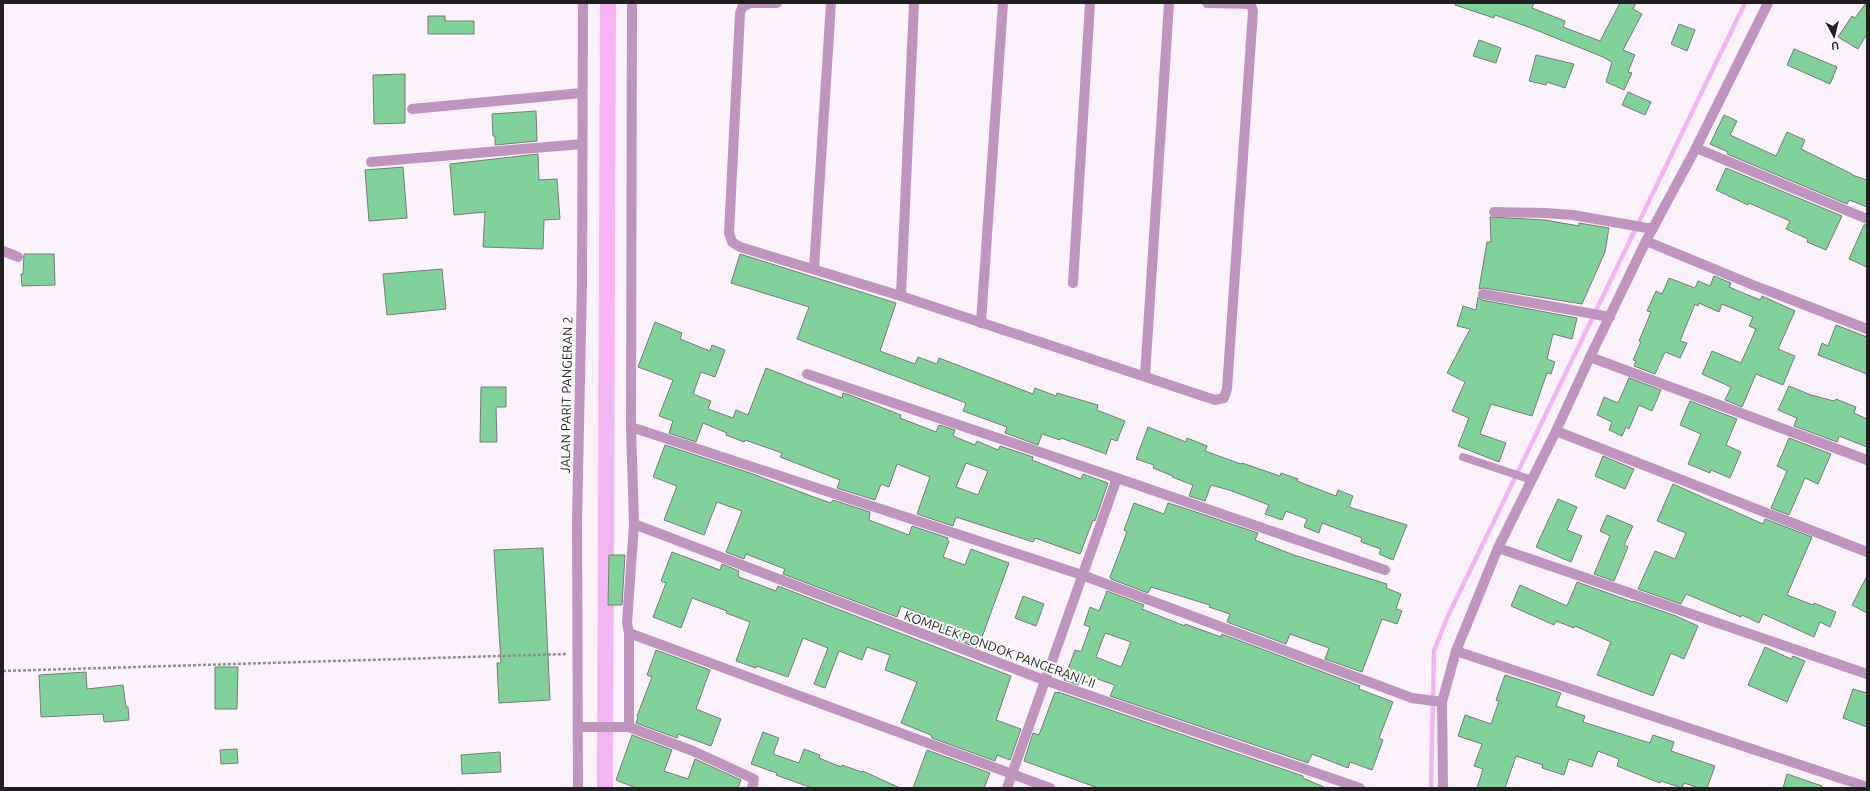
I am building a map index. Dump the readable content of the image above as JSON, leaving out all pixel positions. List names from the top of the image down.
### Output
{
  "streets": {
    "street": ["JALAN PARIT PANGERAN 2", "KOMPLEK PONDOK PANGERAN I-II"]
  },
  "north": "bottom"
}
